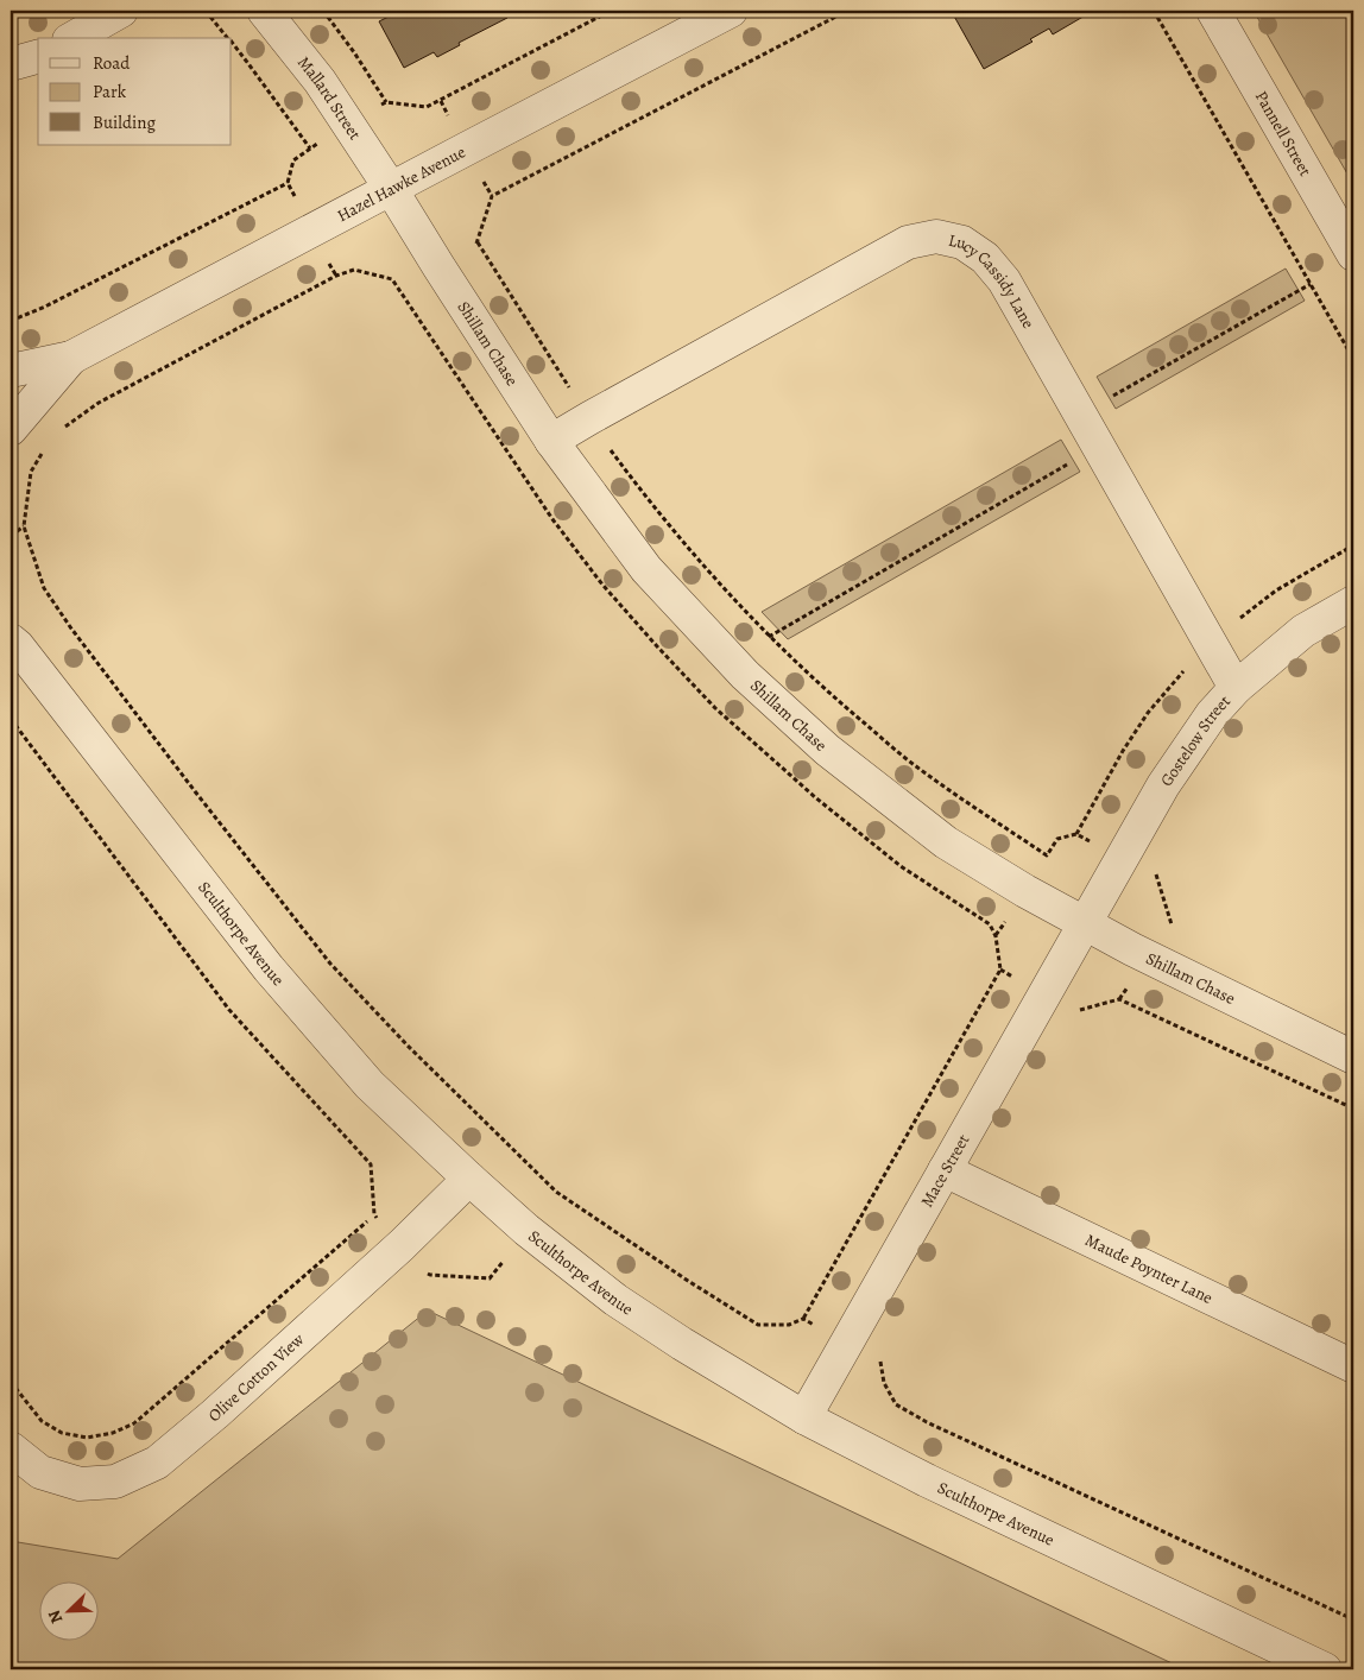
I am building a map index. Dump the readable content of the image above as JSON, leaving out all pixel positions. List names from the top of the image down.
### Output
{
  "streets": {
    "street": [
      "Mallard Street",
      "Pannell Street",
      "Hazel Hawke Avenue",
      "Lucy Cassidy Lane",
      "Shillam Chase",
      "Gostelow Street",
      "Sculthorpe Avenue",
      "Mace Street",
      "Maude Poynter Lane",
      "Olive Cotton View"
    ]
  },
  "crossings": [
    ["Mallard Street", "Hazel Hawke Avenue"],
    ["Mallard Street", "Shillam Chase"],
    ["Hazel Hawke Avenue", "Shillam Chase"],
    ["Lucy Cassidy Lane", "Shillam Chase"],
    ["Lucy Cassidy Lane", "Gostelow Street"],
    ["Shillam Chase", "Gostelow Street"],
    ["Shillam Chase", "Mace Street"],
    ["Gostelow Street", "Mace Street"],
    ["Sculthorpe Avenue", "Mace Street"],
    ["Sculthorpe Avenue", "Olive Cotton View"],
    ["Mace Street", "Maude Poynter Lane"]
  ],
  "legend": ["Road", "Park", "Building"],
  "north": "bottom left"
}
